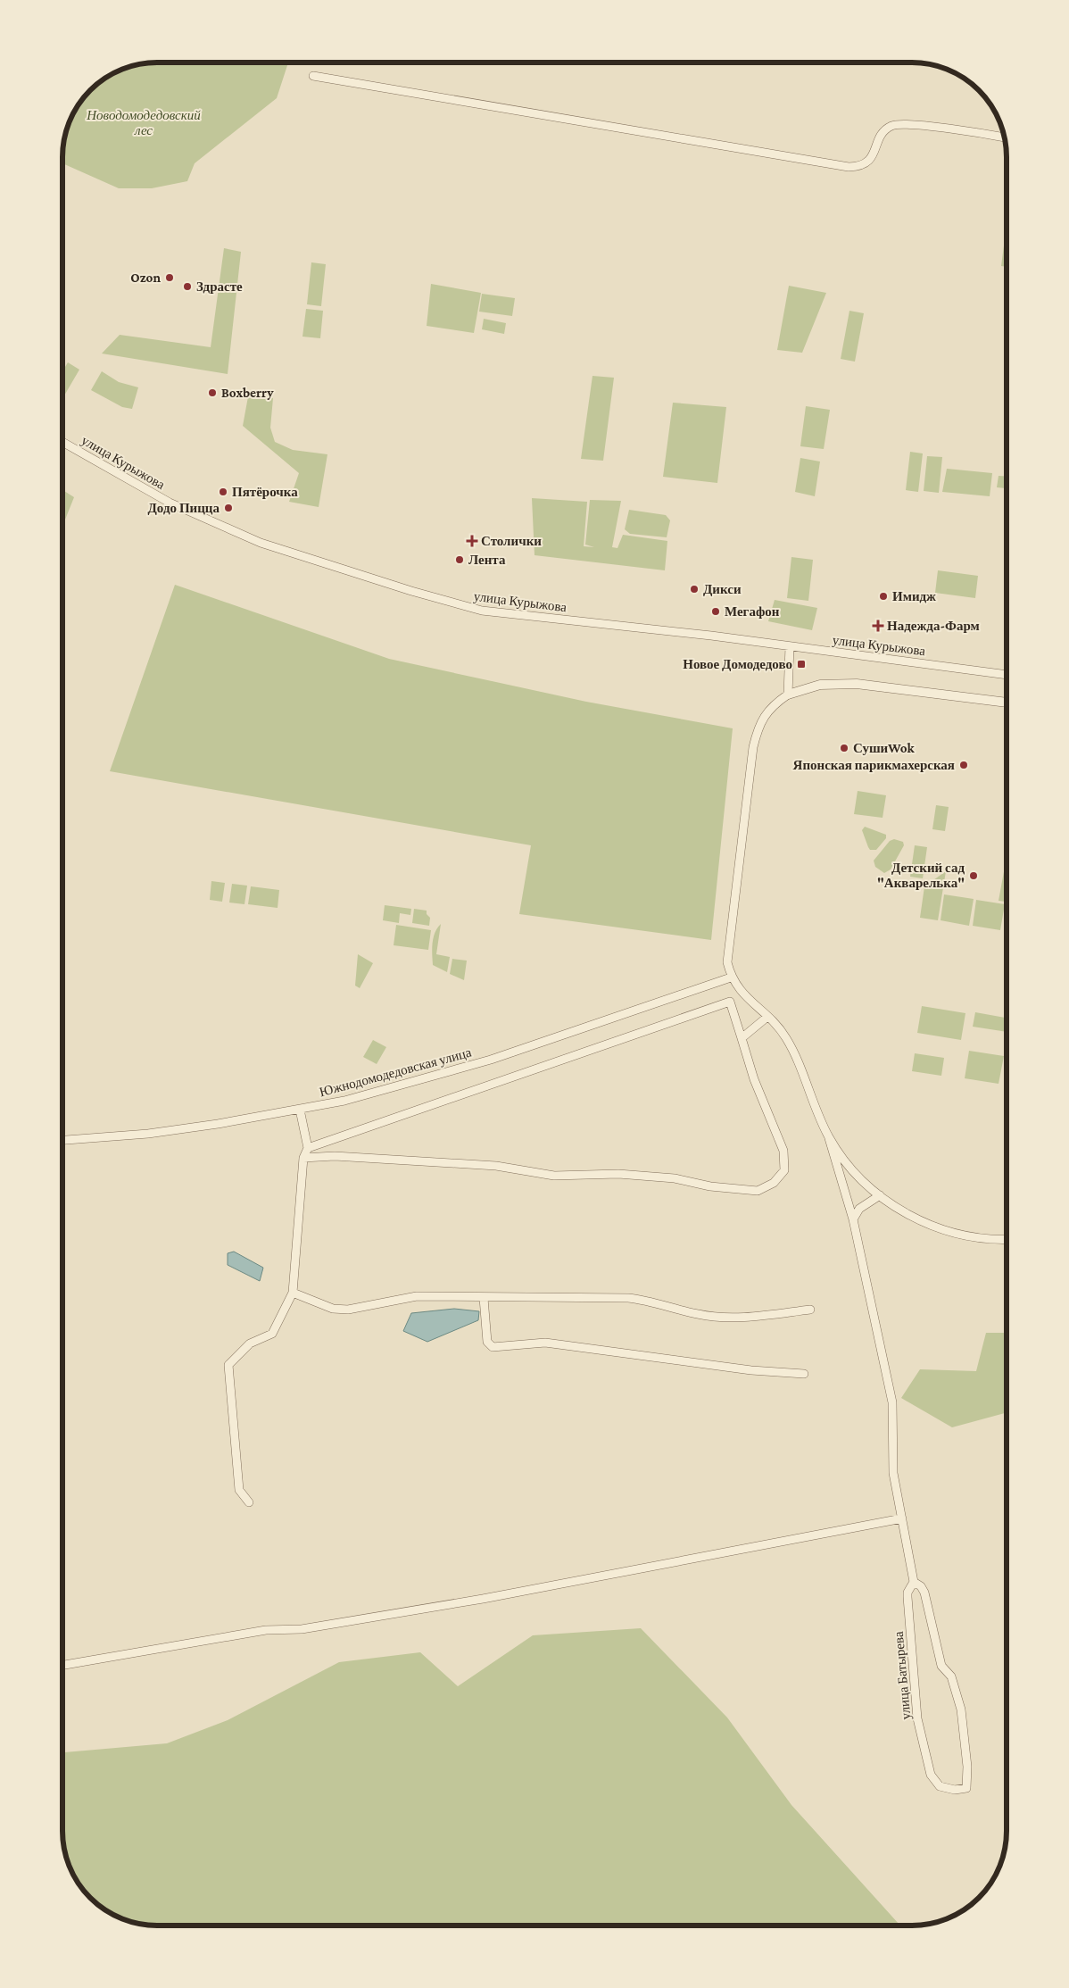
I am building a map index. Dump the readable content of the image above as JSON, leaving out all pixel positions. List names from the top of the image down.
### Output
{
  "streets": {
    "street": ["улица Курыжова", "Южнодомодедовская улица", "улица Батырева"]
  },
  "parks": ["Новодомодедовский лес"],
  "places": {
    "other": [
      "Ozon",
      "Здрасте",
      "Boxberry",
      "Пятёрочка",
      "Додо Пицца",
      "Лента",
      "Дикси",
      "Имидж",
      "Мегафон",
      "СушиWok",
      "Японская парикмахерская",
      "Детский сад \"Акварелька\""
    ],
    "health": ["Столички", "Надежда-Фарм"],
    "transit": ["Новое Домодедово"]
  }
}
